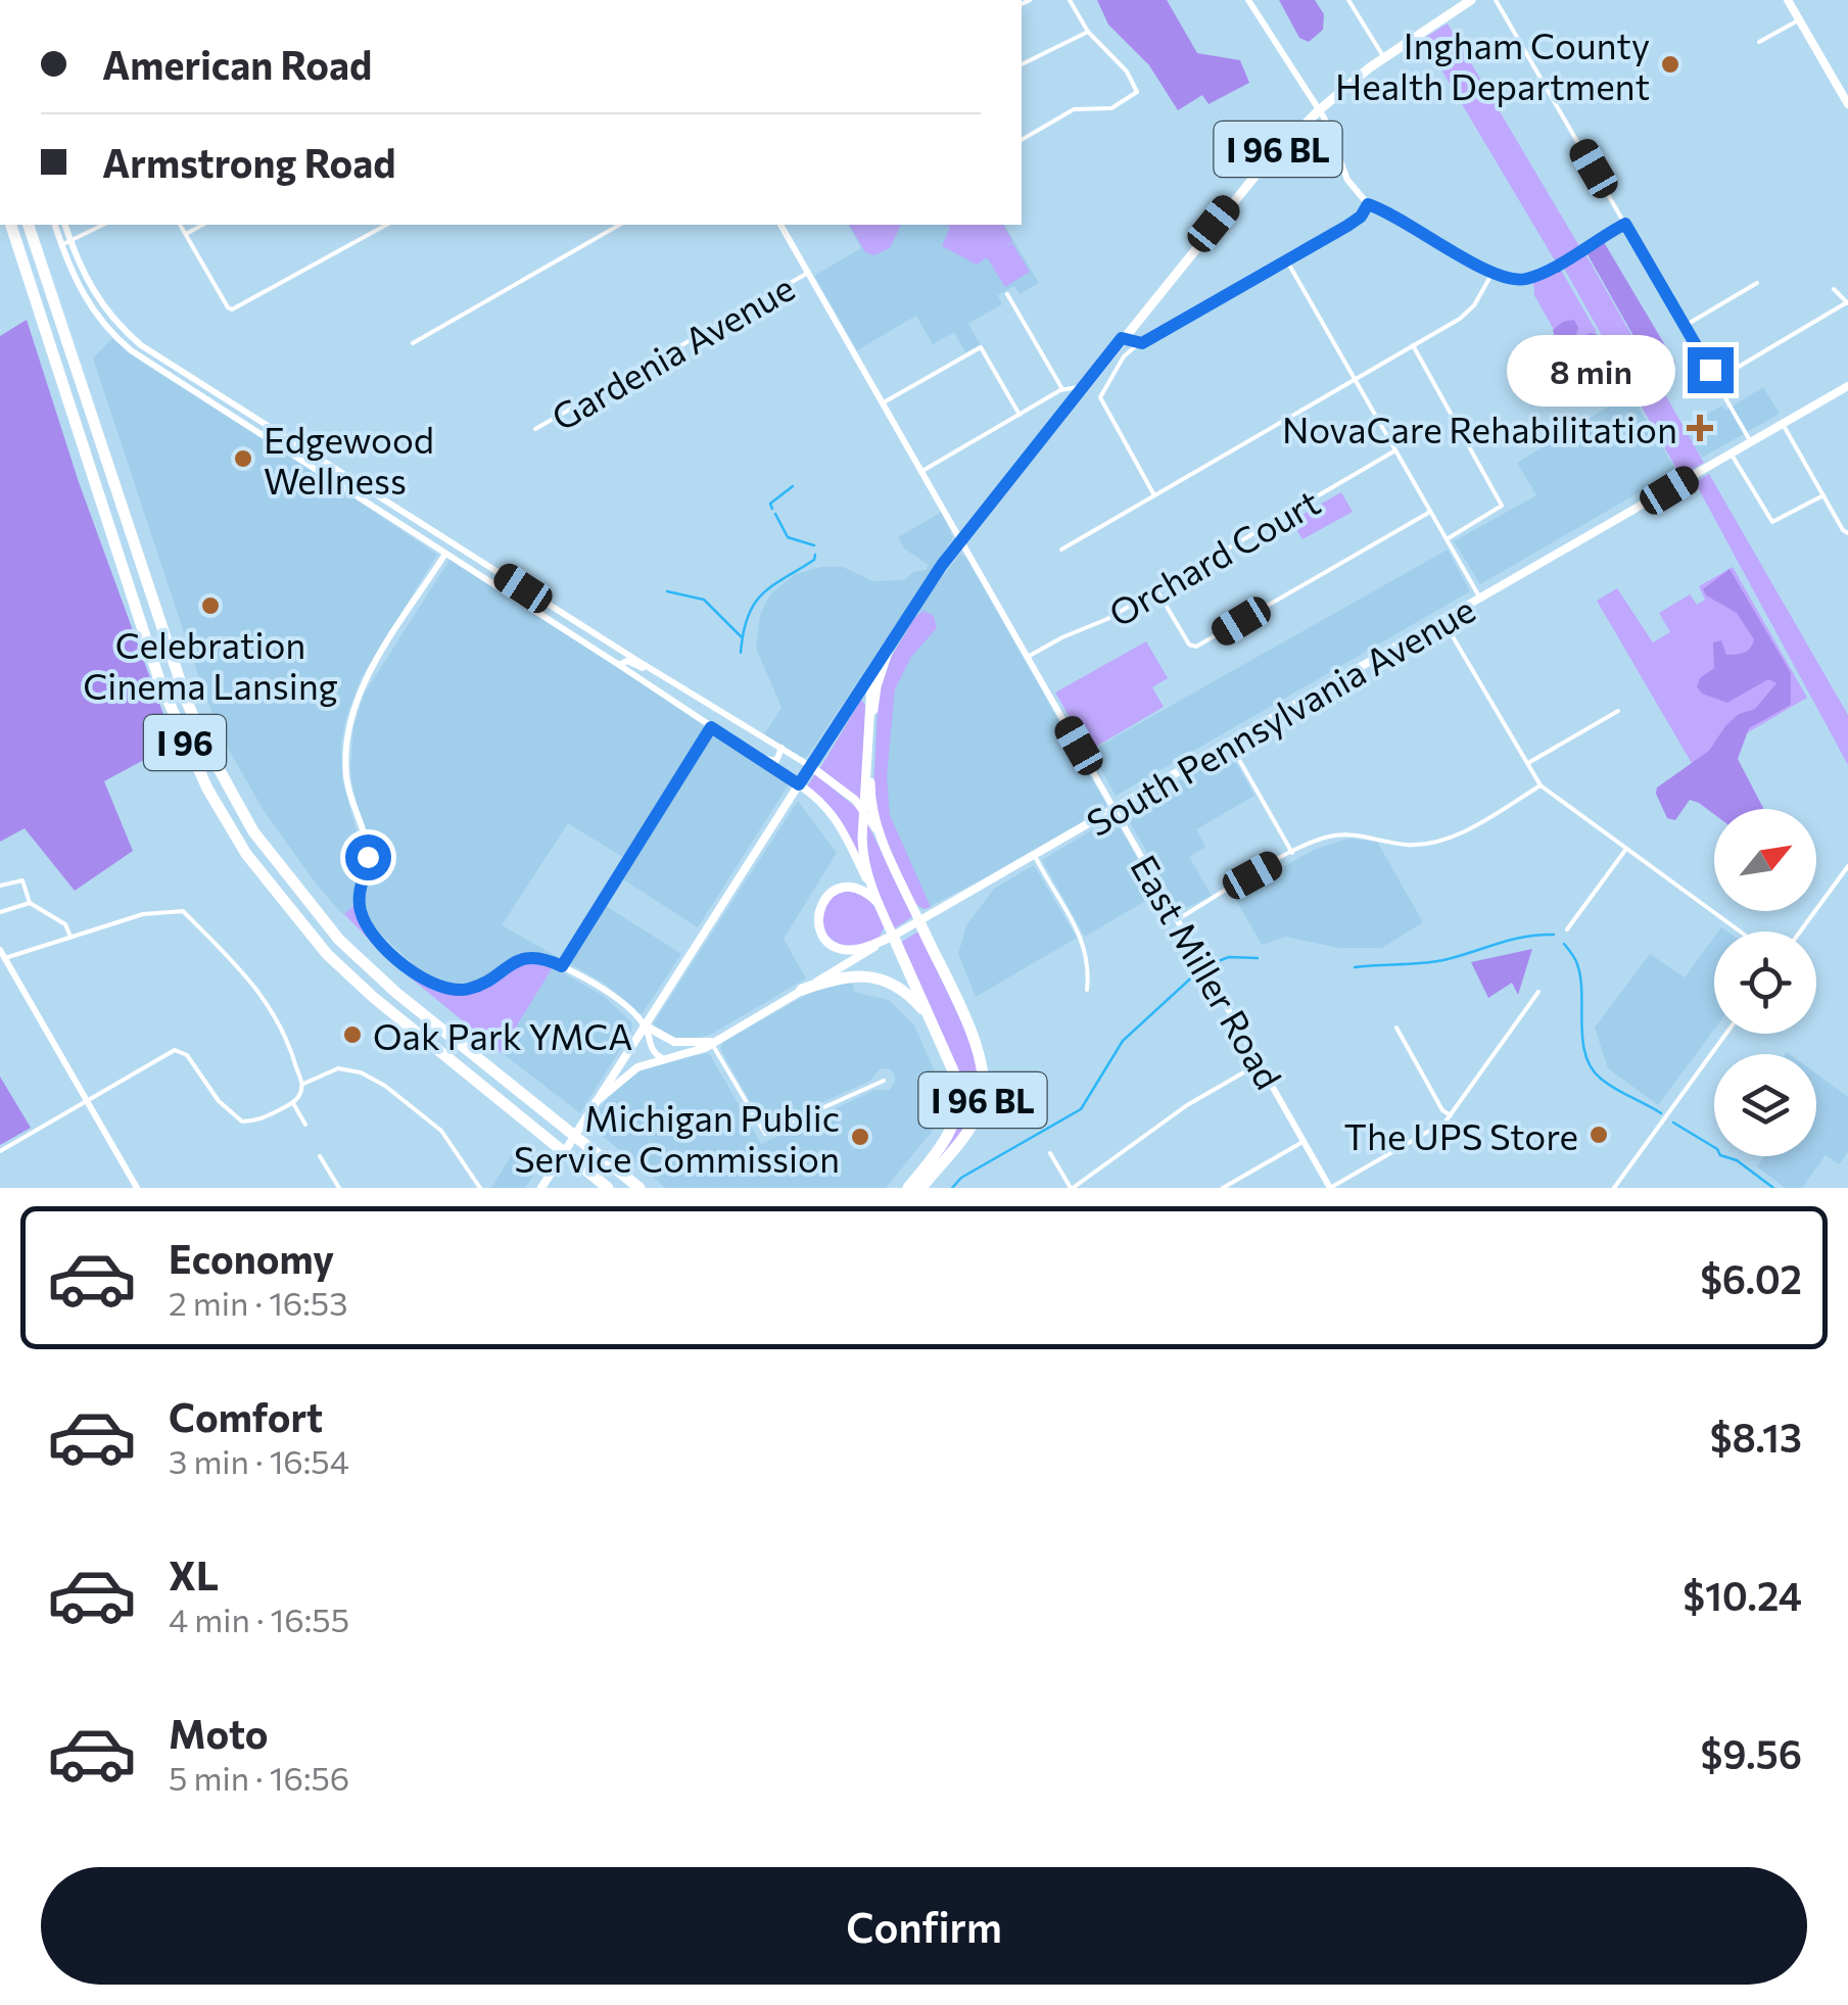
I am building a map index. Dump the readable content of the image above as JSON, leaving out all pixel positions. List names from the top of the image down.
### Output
{
  "streets": {
    "highway": ["I 96 BL", "I 96"],
    "main road": ["South Pennsylvania Avenue"],
    "street": ["Gardenia Avenue", "Orchard Court", "East Miller Road"]
  },
  "crossings": [
    ["I 96 BL", "South Pennsylvania Avenue"],
    ["I 96 BL", "East Miller Road"],
    ["Gardenia Avenue", "East Miller Road"],
    ["Orchard Court", "East Miller Road"],
    ["South Pennsylvania Avenue", "East Miller Road"]
  ],
  "places": {
    "other": [
      "Ingham County Health Department",
      "Edgewood Wellness",
      "Celebration Cinema Lansing",
      "Oak Park YMCA",
      "The UPS Store",
      "Michigan Public Service Commission"
    ],
    "health": ["NovaCare Rehabilitation"]
  },
  "north": "top right",
  "page": {
    "banner": ["American Road", "Armstrong Road"],
    "bubble": "8 min",
    "list": [
      {
        "name": "Economy",
        "note": "2 min · 16:53",
        "value": "$6.02"
      },
      {
        "name": "Comfort",
        "note": "3 min · 16:54",
        "value": "$8.13"
      },
      {
        "name": "XL",
        "note": "4 min · 16:55",
        "value": "$10.24"
      },
      {
        "name": "Moto",
        "note": "5 min · 16:56",
        "value": "$9.56"
      }
    ],
    "buttons": "Confirm"
  }
}
